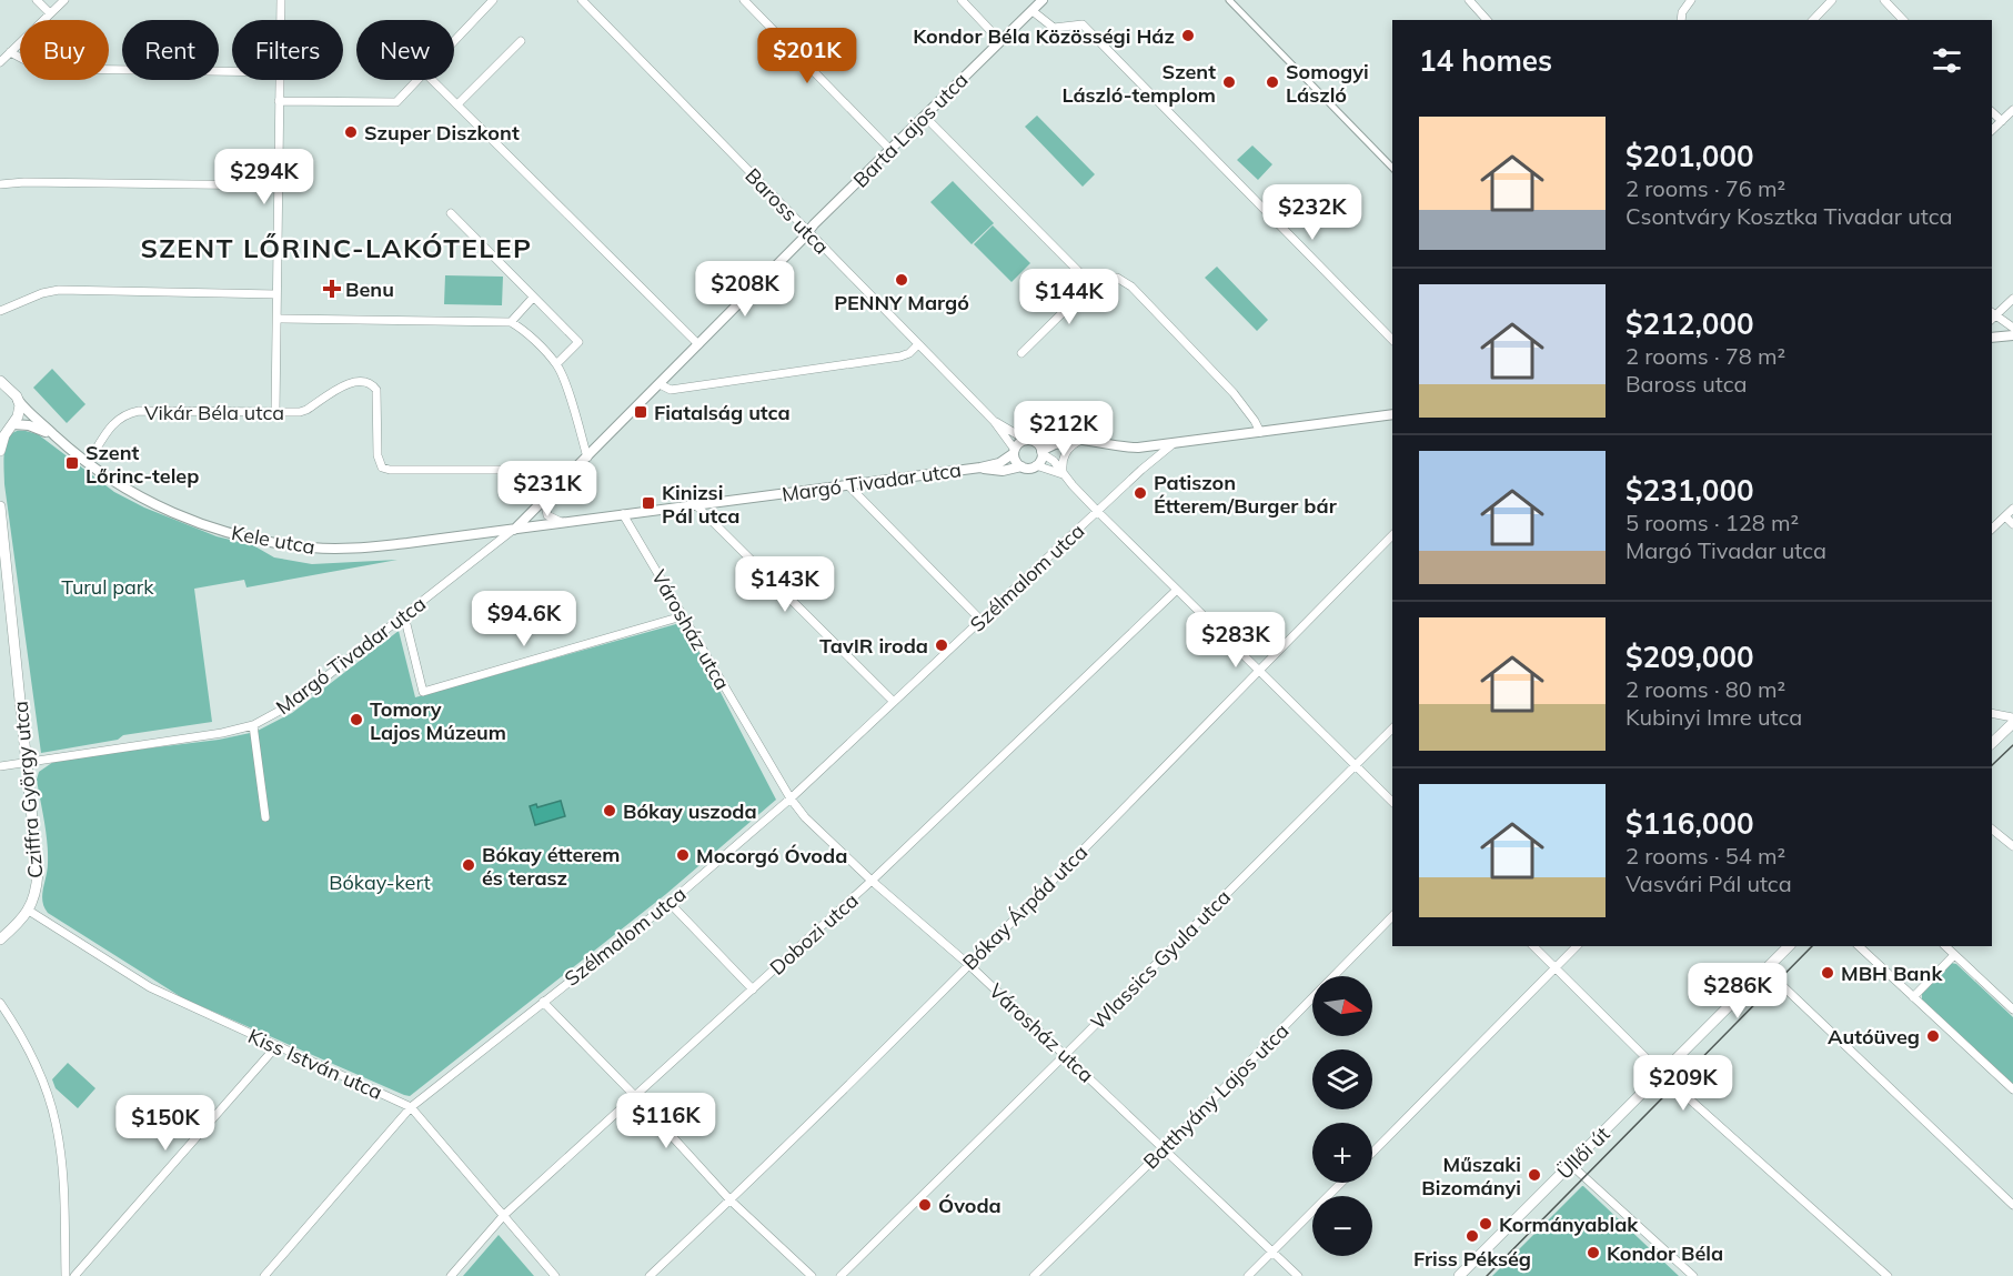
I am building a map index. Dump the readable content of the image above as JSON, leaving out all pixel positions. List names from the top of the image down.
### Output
{
  "streets": {
    "main road": ["Cziffra György utca", "Üllői út"],
    "street": [
      "Barta Lajos utca",
      "Baross utca",
      "Vikár Béla utca",
      "Margó Tivadar utca",
      "Kele utca",
      "Szélmalom utca",
      "Városház utca",
      "Bókay Árpád utca",
      "Dobozi utca",
      "Wlassics Gyula utca",
      "Kiss István utca",
      "Batthyány Lajos utca"
    ]
  },
  "crossings": [
    ["Barta Lajos utca", "Baross utca"],
    ["Baross utca", "Margó Tivadar utca"],
    ["Vikár Béla utca", "Kele utca"],
    ["Margó Tivadar utca", "Kele utca"],
    ["Margó Tivadar utca", "Városház utca"],
    ["Margó Tivadar utca", "Cziffra György utca"],
    ["Szélmalom utca", "Városház utca"],
    ["Szélmalom utca", "Kiss István utca"],
    ["Városház utca", "Bókay Árpád utca"],
    ["Városház utca", "Dobozi utca"],
    ["Városház utca", "Wlassics Gyula utca"],
    ["Városház utca", "Batthyány Lajos utca"],
    ["Cziffra György utca", "Kiss István utca"],
    ["Dobozi utca", "Kiss István utca"]
  ],
  "districts": ["SZENT LŐRINC-LAKÓTELEP"],
  "parks": ["Turul park", "Bókay-kert"],
  "places": {
    "other": [
      "Kondor Béla Közösségi Ház",
      "Szent László-templom",
      "Somogyi László",
      "Szuper Diszkont",
      "PENNY Margó",
      "Patiszon Étterem/Burger bár",
      "TavIR iroda",
      "Tomory Lajos Múzeum",
      "Bókay uszoda",
      "Mocorgó Óvoda",
      "Bókay étterem és terasz",
      "MBH Bank",
      "Autóüveg",
      "Műszaki Bizományi",
      "Óvoda",
      "Kormányablak",
      "Friss Pékség",
      "Kondor Béla"
    ],
    "health": ["Benu"],
    "transit": ["Fiatalság utca", "Szent Lőrinc-telep", "Kinizsi Pál utca"]
  },
  "north": "right",
  "page": {
    "chip": [
      "Buy",
      "Rent",
      "Filters",
      "New"
    ],
    "heading": "14 homes",
    "price": [
      "$201K",
      "$294K",
      "$232K",
      "$208K",
      "$144K",
      "$212K",
      "$231K",
      "$143K",
      "$94.6K",
      "$283K",
      "$286K",
      "$209K",
      "$116K",
      "$150K"
    ],
    "list": [
      {
        "name": "$201,000",
        "note": "2 rooms · 76 m² · Csontváry Kosztka Tivadar utca"
      },
      {
        "name": "$212,000",
        "note": "2 rooms · 78 m² · Baross utca"
      },
      {
        "name": "$231,000",
        "note": "5 rooms · 128 m² · Margó Tivadar utca"
      },
      {
        "name": "$209,000",
        "note": "2 rooms · 80 m² · Kubinyi Imre utca"
      },
      {
        "name": "$116,000",
        "note": "2 rooms · 54 m² · Vasvári Pál utca"
      }
    ],
    "map_buttons": ["+", "−"]
  }
}
